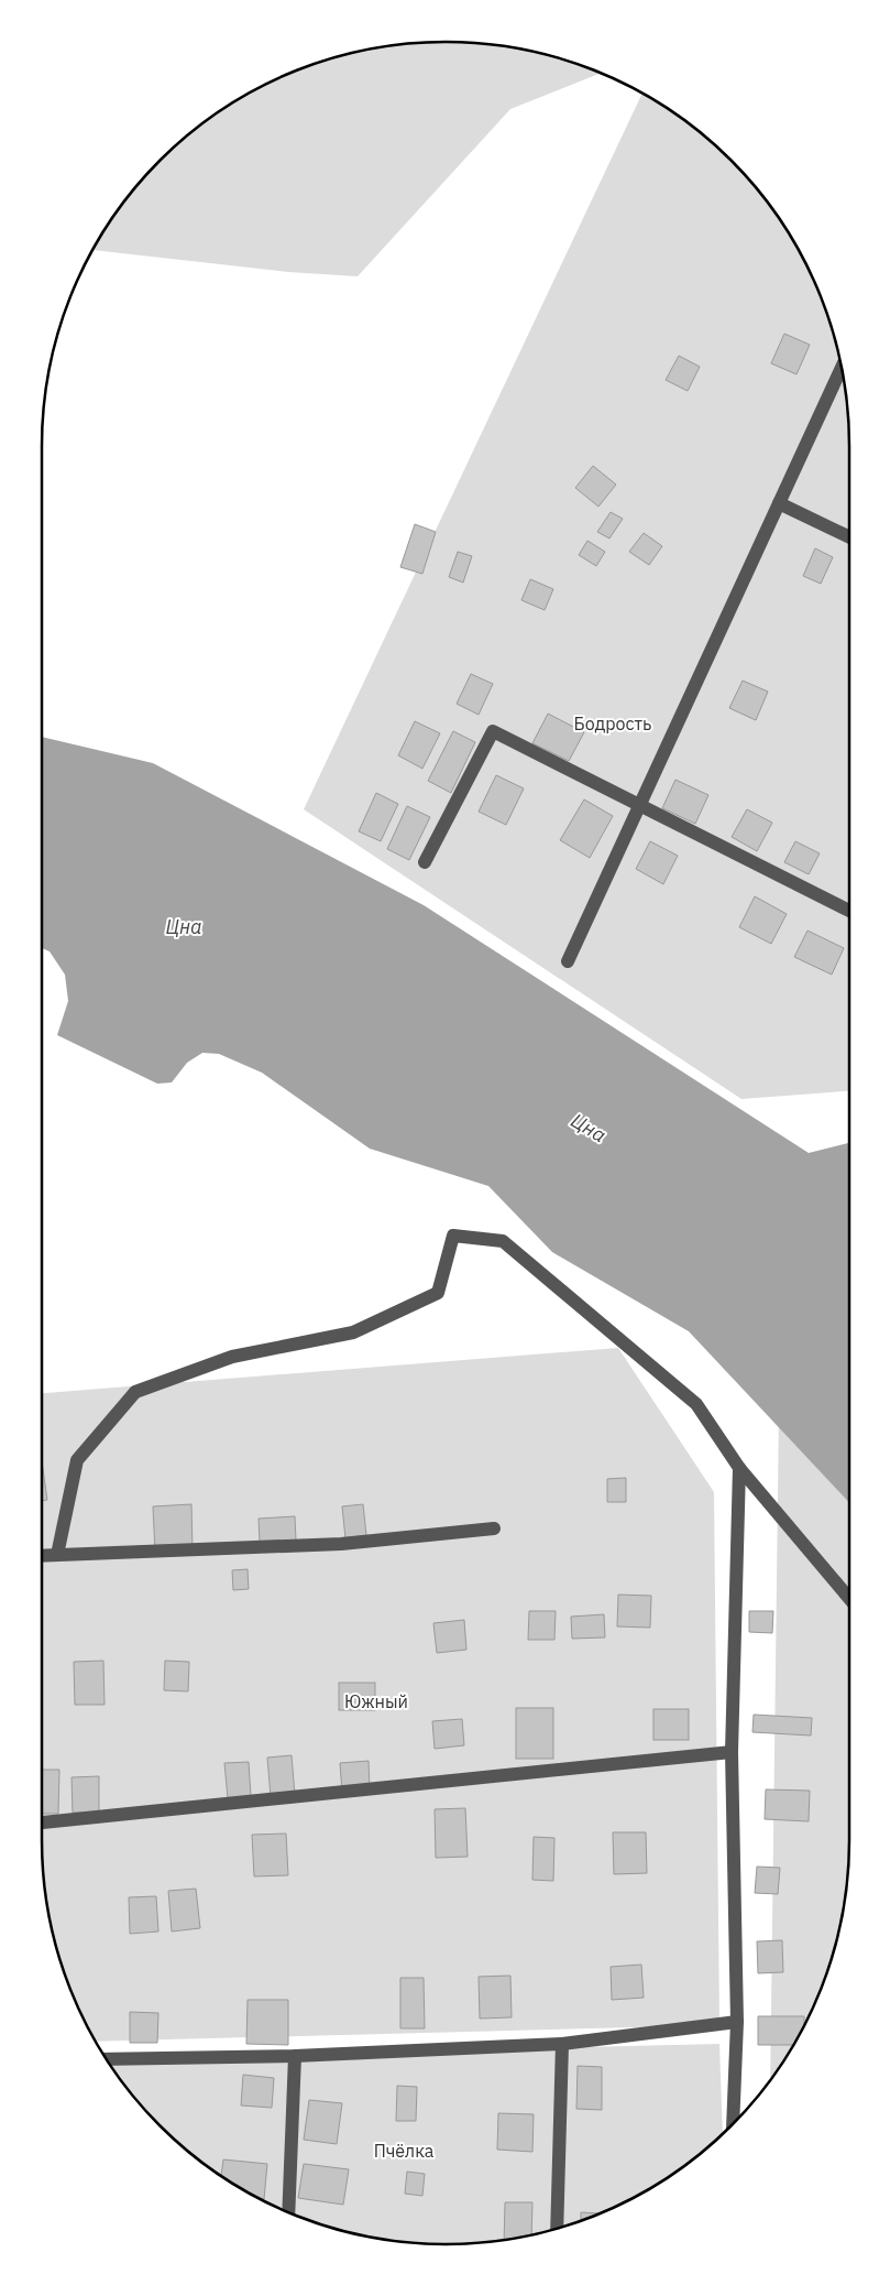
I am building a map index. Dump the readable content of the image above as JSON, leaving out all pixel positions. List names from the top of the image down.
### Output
{
  "water": ["Цна"],
  "parks": ["Бодрость", "Южный", "Пчёлка"]
}
